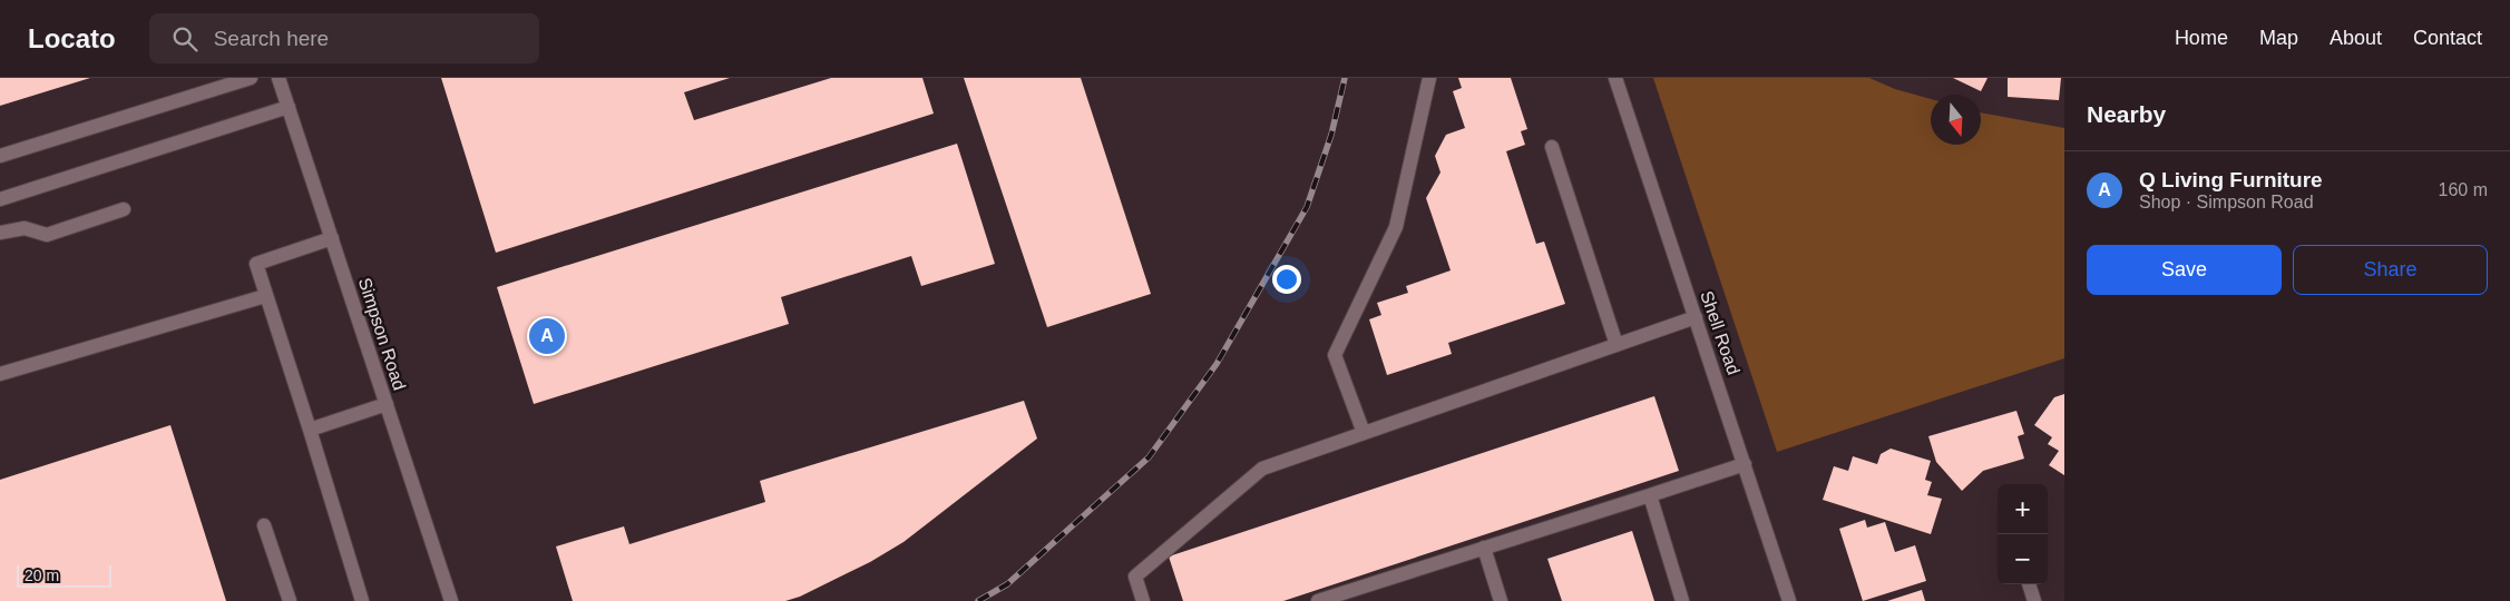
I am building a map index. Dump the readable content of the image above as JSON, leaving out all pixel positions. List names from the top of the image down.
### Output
{
  "streets": {
    "street": ["Shell Road", "Simpson Road"]
  },
  "scale_bar": "20 m",
  "north": "bottom",
  "page": {
    "header": "Locato",
    "search": "Search here",
    "nav": [
      "Home",
      "Map",
      "About",
      "Contact"
    ],
    "heading": "Nearby",
    "list": [
      {
        "mark": "A",
        "name": "Q Living Furniture",
        "note": "Shop · Simpson Road",
        "value": "160 m"
      }
    ],
    "buttons": ["Save", "Share"],
    "pins": "A",
    "map_buttons": ["+", "−"],
    "scale": "20 m"
  }
}
